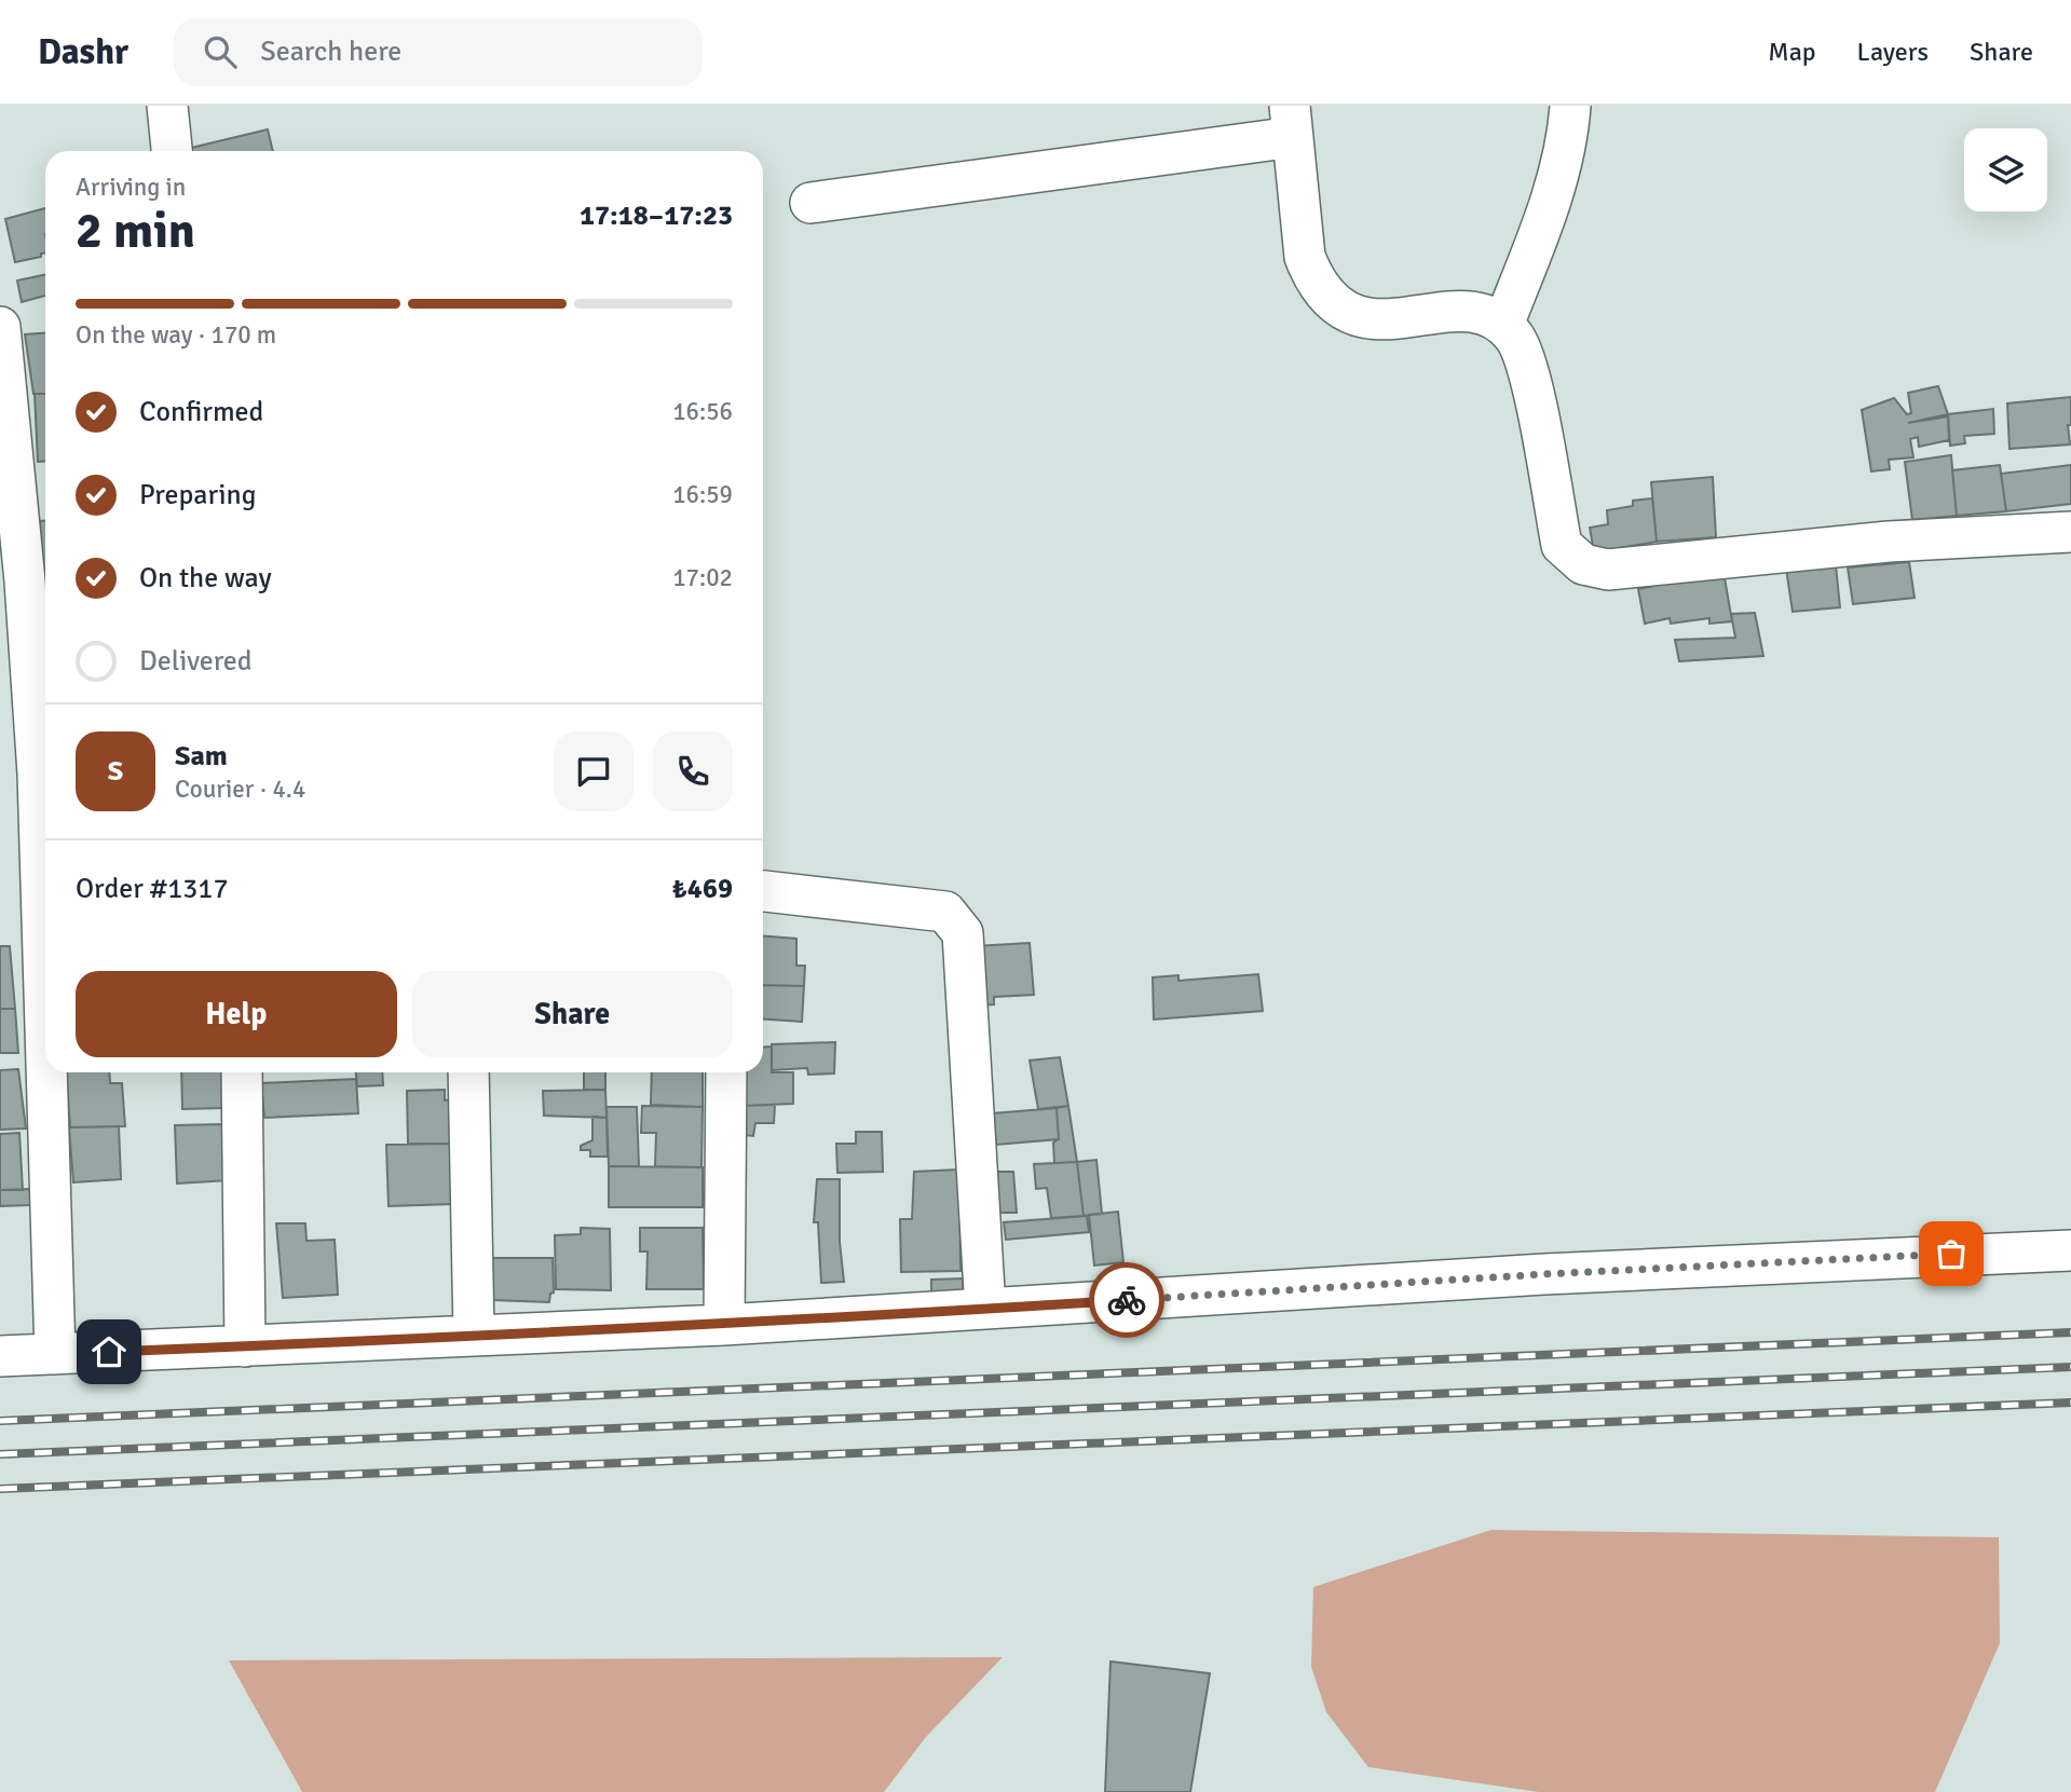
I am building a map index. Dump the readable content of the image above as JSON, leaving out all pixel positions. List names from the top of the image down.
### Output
{
  "page": {
    "header": "Dashr",
    "search": "Search here",
    "nav": ["Map", "Layers", "Share"],
    "heading": ["2 min", "Arriving in", "17:18–17:23"],
    "panel": [
      "Sam",
      "Courier · 4.4",
      "Order #1317",
      "₺469"
    ],
    "bar": "On the way · 170 m",
    "list": [
      ["Confirmed", "16:56"],
      ["Preparing", "16:59"],
      ["On the way", "17:02"],
      "Delivered"
    ],
    "round": "S",
    "buttons": ["Help", "Share"]
  }
}
